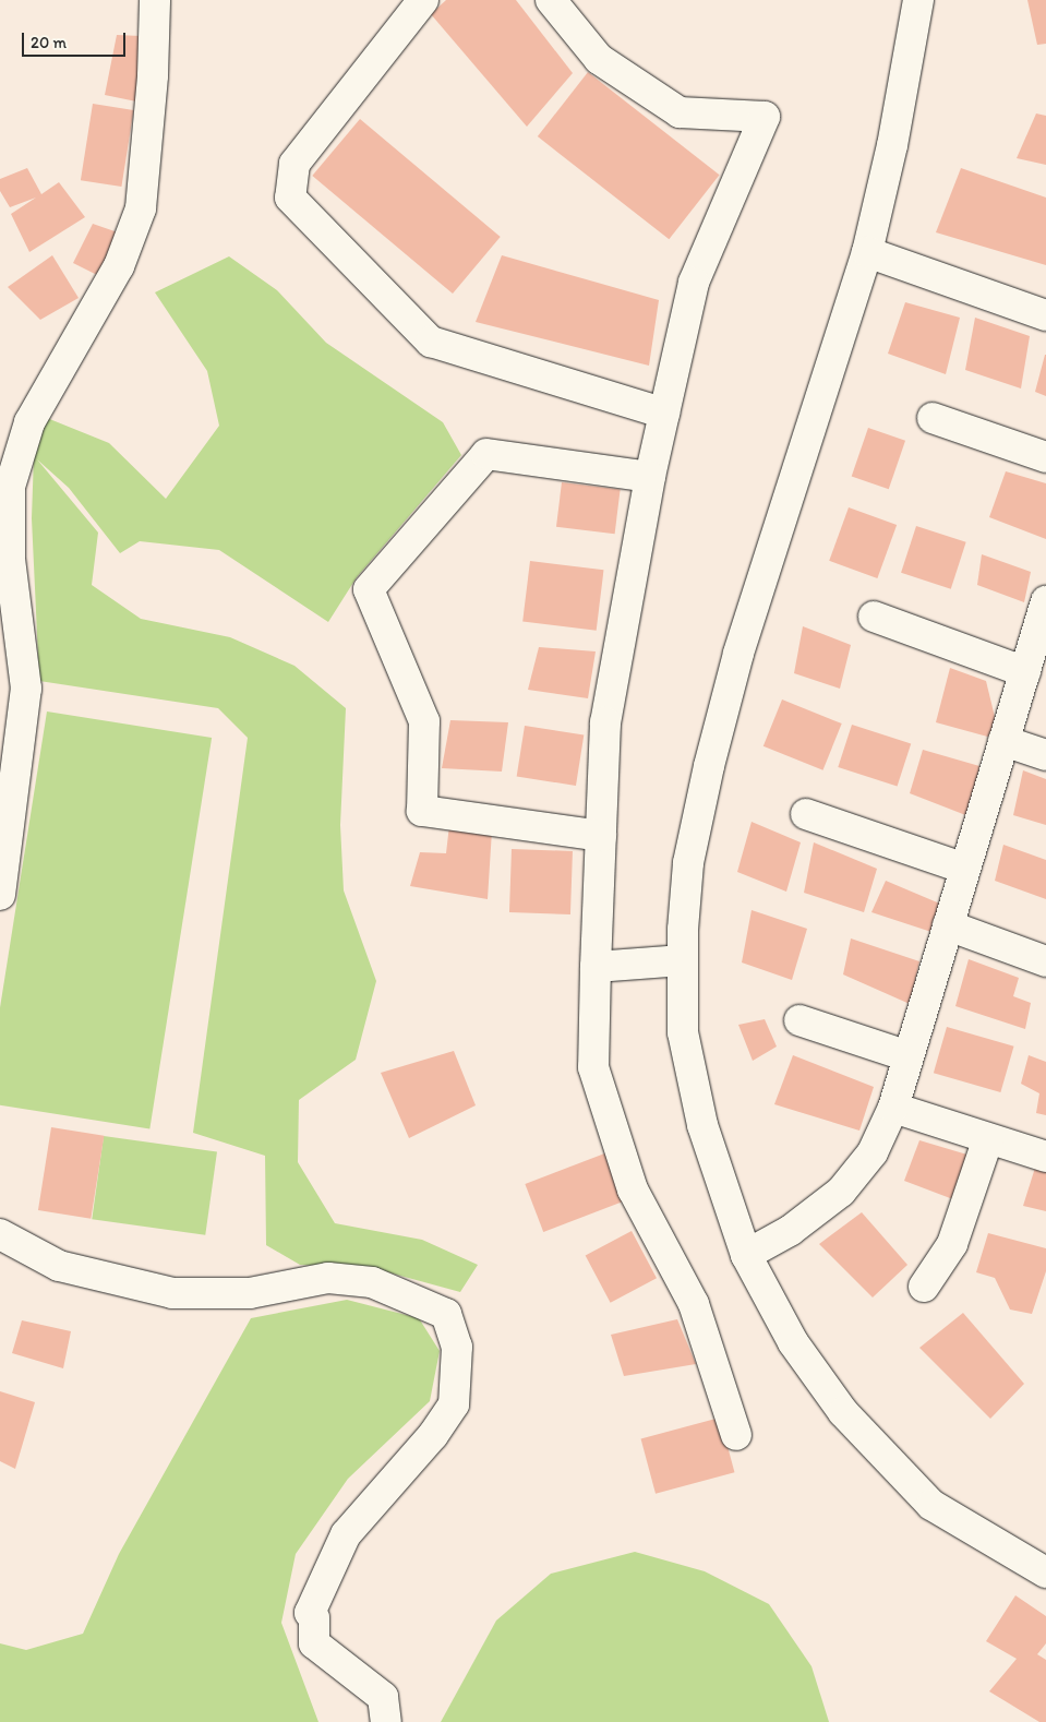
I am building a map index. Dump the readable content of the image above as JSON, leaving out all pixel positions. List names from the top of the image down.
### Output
{
  "scale_bar": "20 m"
}
